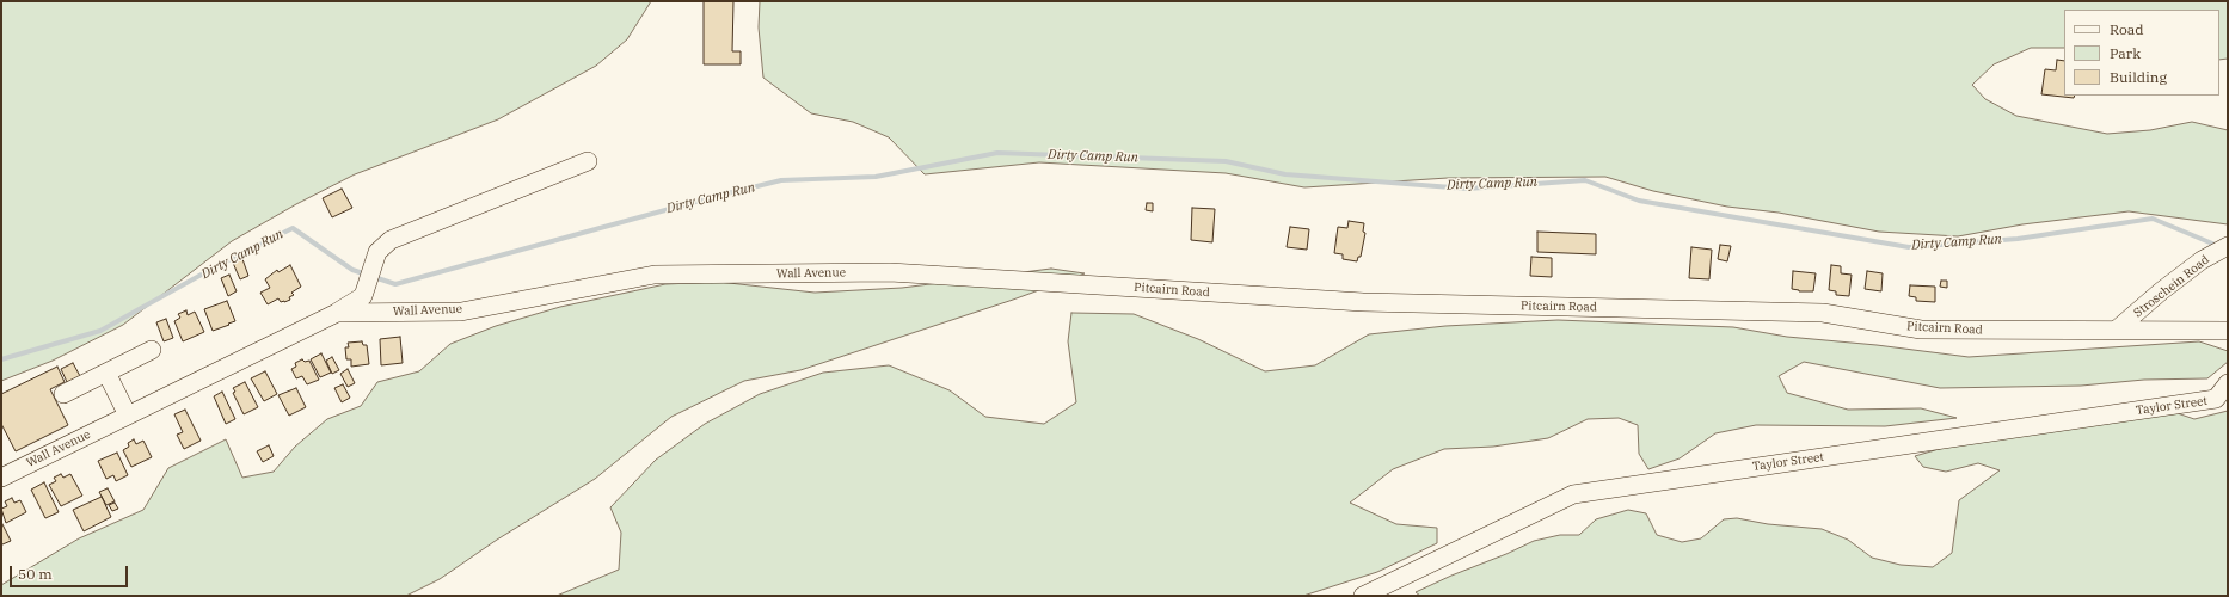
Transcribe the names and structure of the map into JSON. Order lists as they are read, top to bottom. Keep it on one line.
{"streets":{"street":["Wall Avenue","Stroschein Road","Pitcairn Road","Taylor Street"]},"crossings":[["Wall Avenue","Pitcairn Road"],["Stroschein Road","Pitcairn Road"]],"water":["Dirty Camp Run"],"legend":["Road","Park","Building"],"scale_bar":"50 m"}
